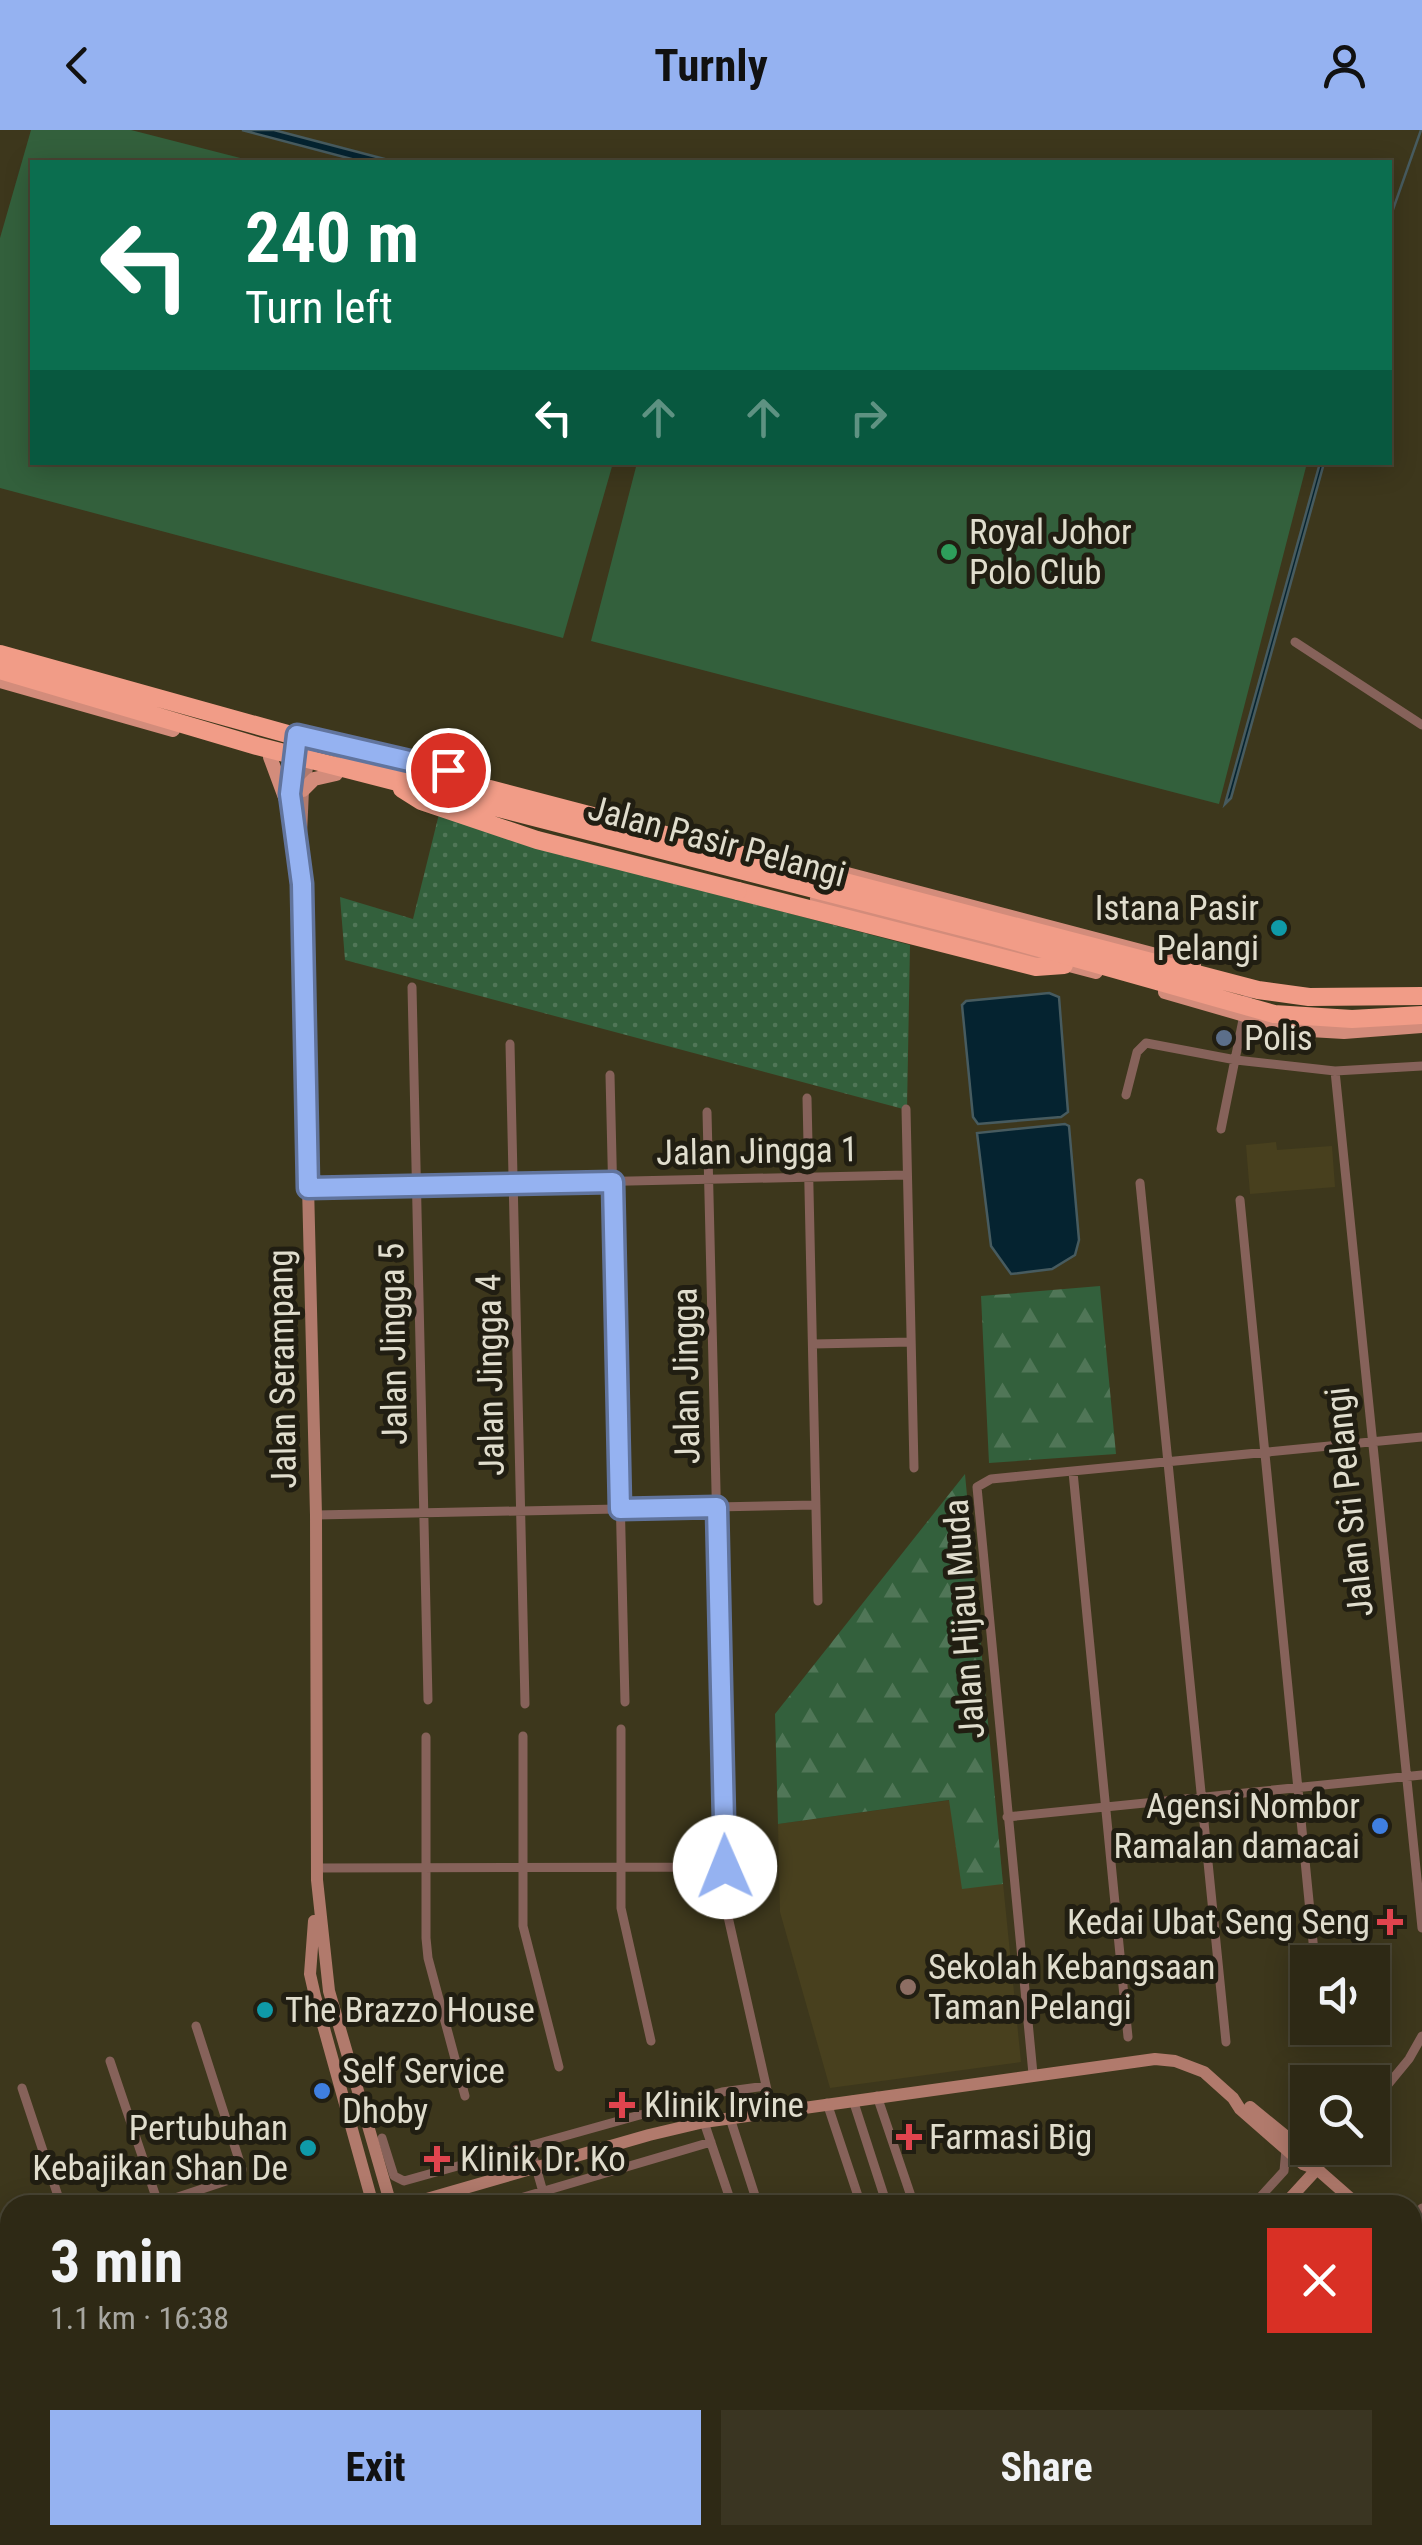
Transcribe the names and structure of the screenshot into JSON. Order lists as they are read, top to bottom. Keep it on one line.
{"streets":{"main road":["Jalan Pasir Pelangi","Jalan Serampang"],"street":["Jalan Jingga 1","Jalan Jingga 5","Jalan Jingga 4","Jalan Jingga","Jalan Sri Pelangi","Jalan Hijau Muda"]},"crossings":[["Jalan Pasir Pelangi","Jalan Serampang"],["Jalan Jingga 1","Jalan Jingga 5"],["Jalan Jingga 1","Jalan Serampang"],["Jalan Jingga 1","Jalan Jingga 4"],["Jalan Jingga 1","Jalan Jingga"],["Jalan Sri Pelangi","Jalan Hijau Muda"]],"places":{"other":["Royal Johor Polo Club","Istana Pasir Pelangi","Polis","Agensi Nombor Ramalan damacai","Sekolah Kebangsaan Taman Pelangi","The Brazzo House","Self Service Dhoby","Pertubuhan Kebajikan Shan De"],"health":["Kedai Ubat Seng Seng","Klinik Irvine","Farmasi Big","Klinik Dr. Ko"]},"page":{"header":"Turnly","turn":["240 m","Turn left"],"heading":["3 min","1.1 km · 16:38"],"buttons":["Exit","Share"]}}
